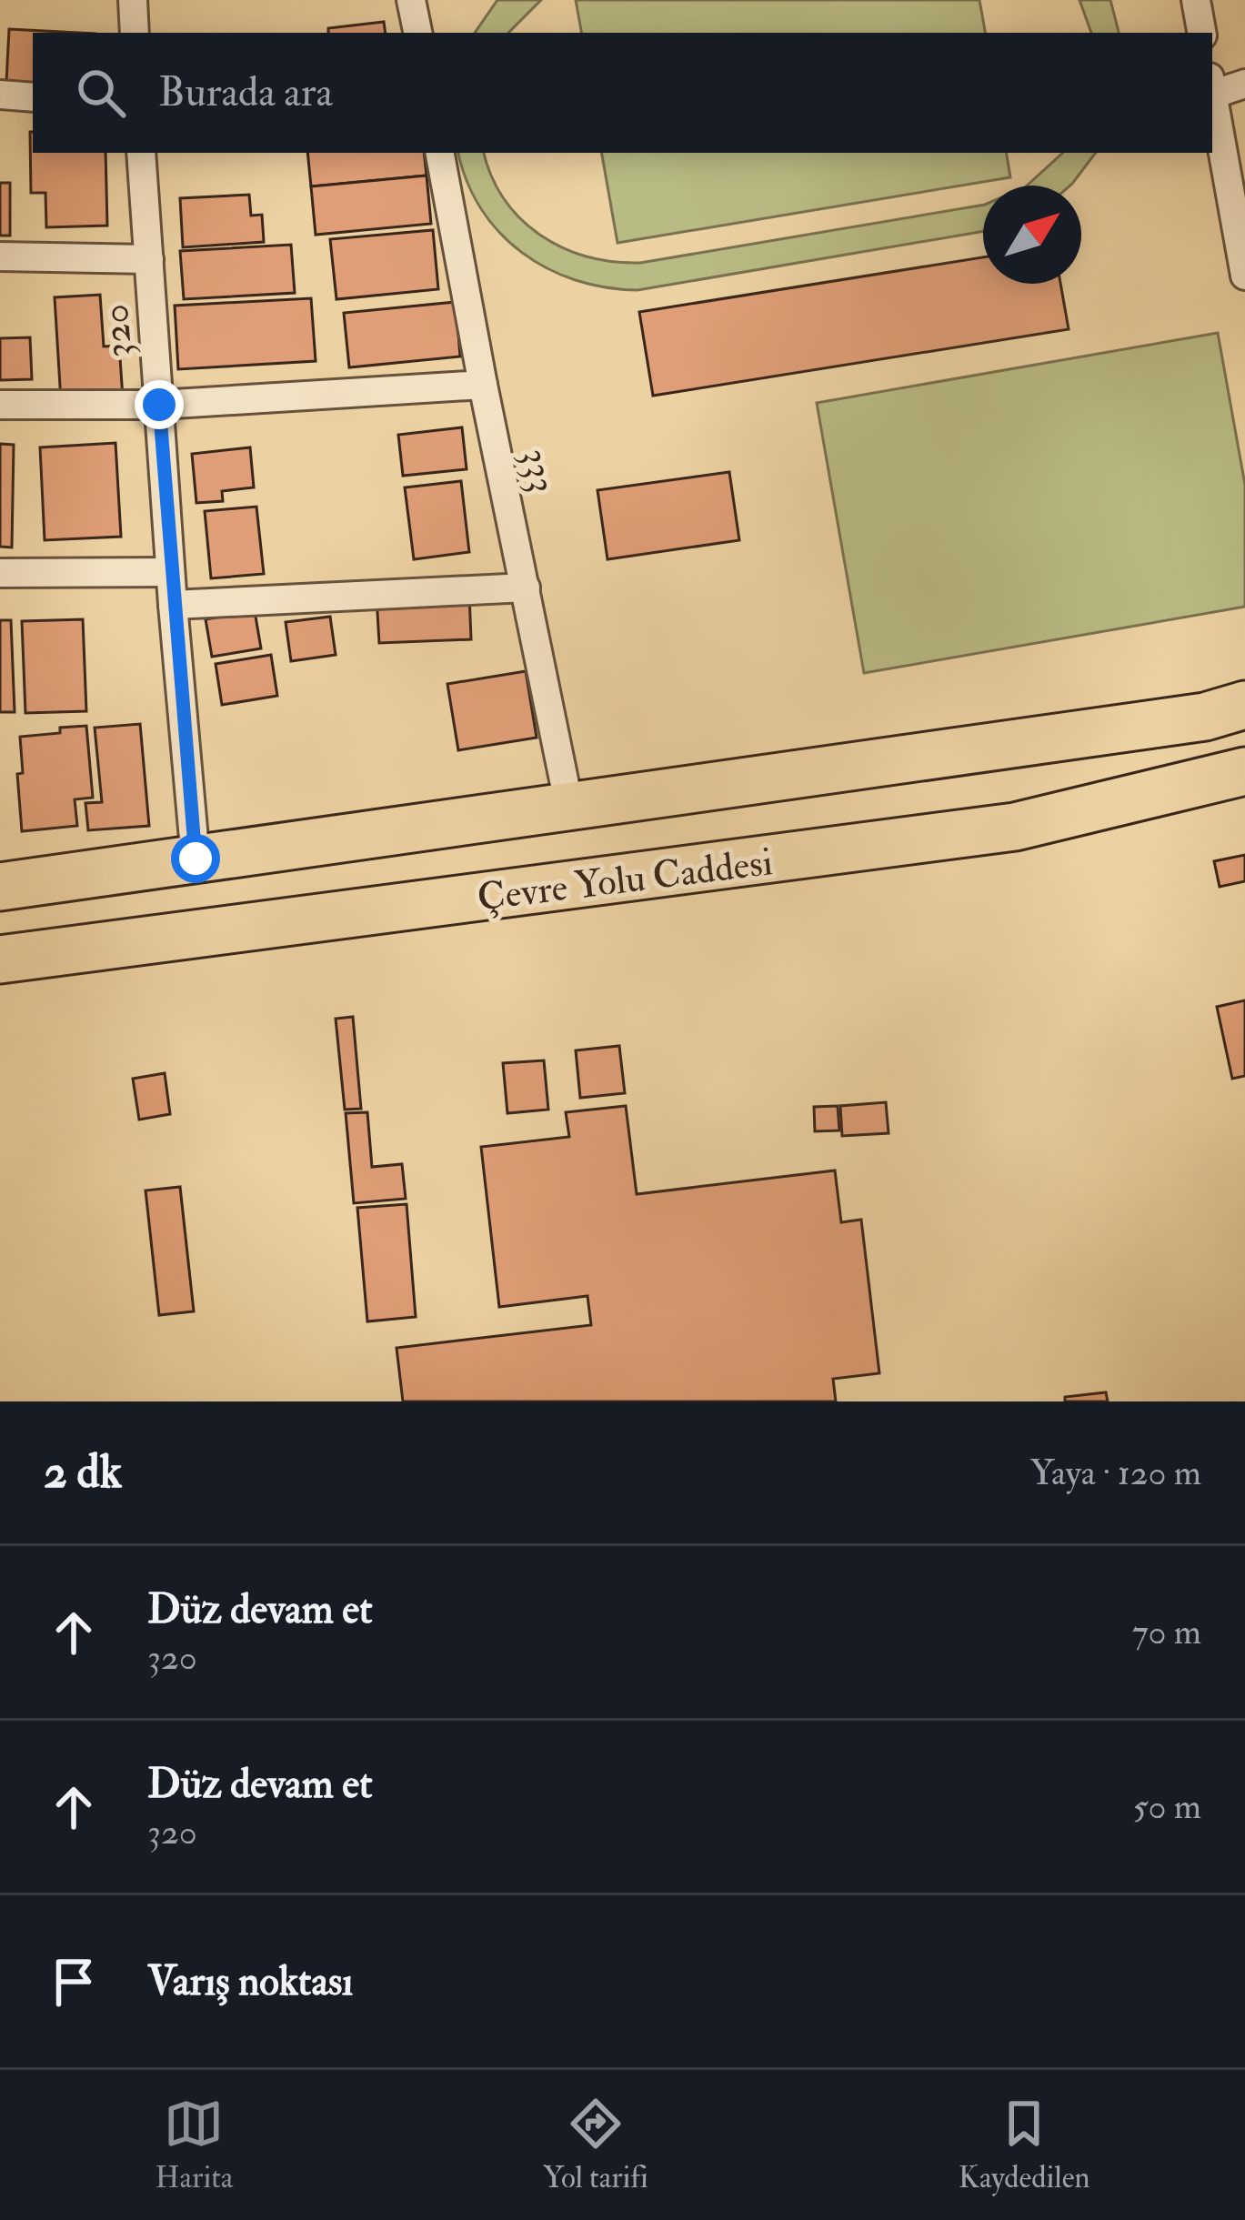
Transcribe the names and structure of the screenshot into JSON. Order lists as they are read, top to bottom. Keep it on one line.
{"streets":{"highway":["Çevre Yolu Caddesi"],"street":["320","333"]},"crossings":[["333","Çevre Yolu Caddesi"]],"north":"top right","page":{"search":"Burada ara","heading":["2 dk","Yaya · 120 m"],"list":[["Düz devam et","320","70 m"],["Düz devam et","320","50 m"],"Varış noktası"],"nav":["Harita","Yol tarifi","Kaydedilen"]}}
